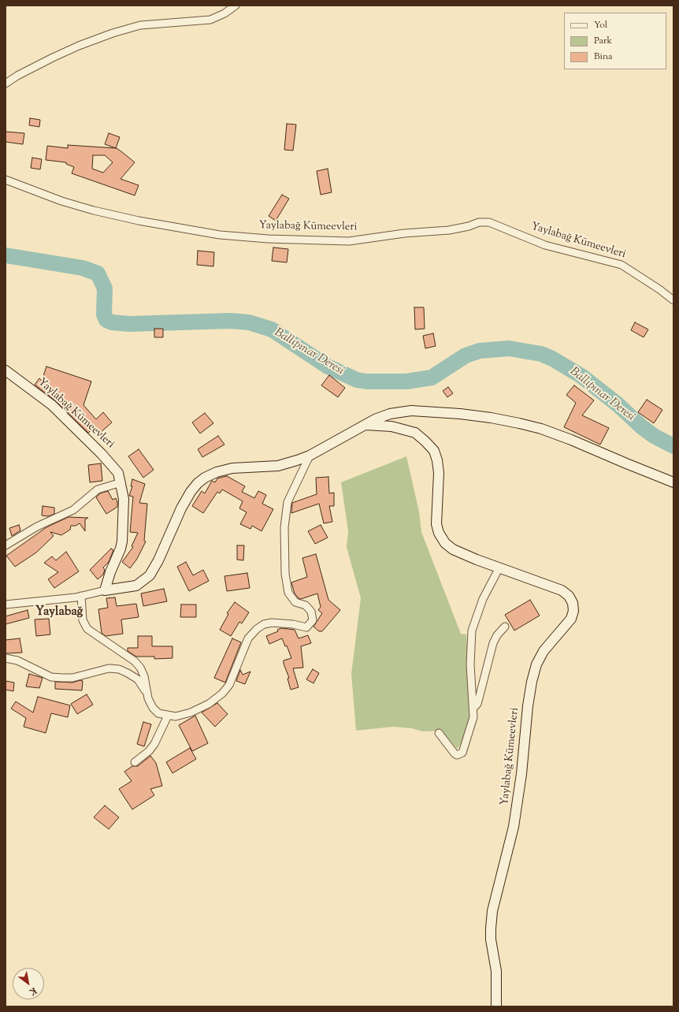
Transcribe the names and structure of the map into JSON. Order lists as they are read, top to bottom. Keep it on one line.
{"streets":{"street":["Yaylabağ Kümeevleri"]},"districts":["Yaylabağ"],"water":["Ballıpınar Deresi"],"legend":["Yol","Park","Bina"],"north":"bottom right"}
